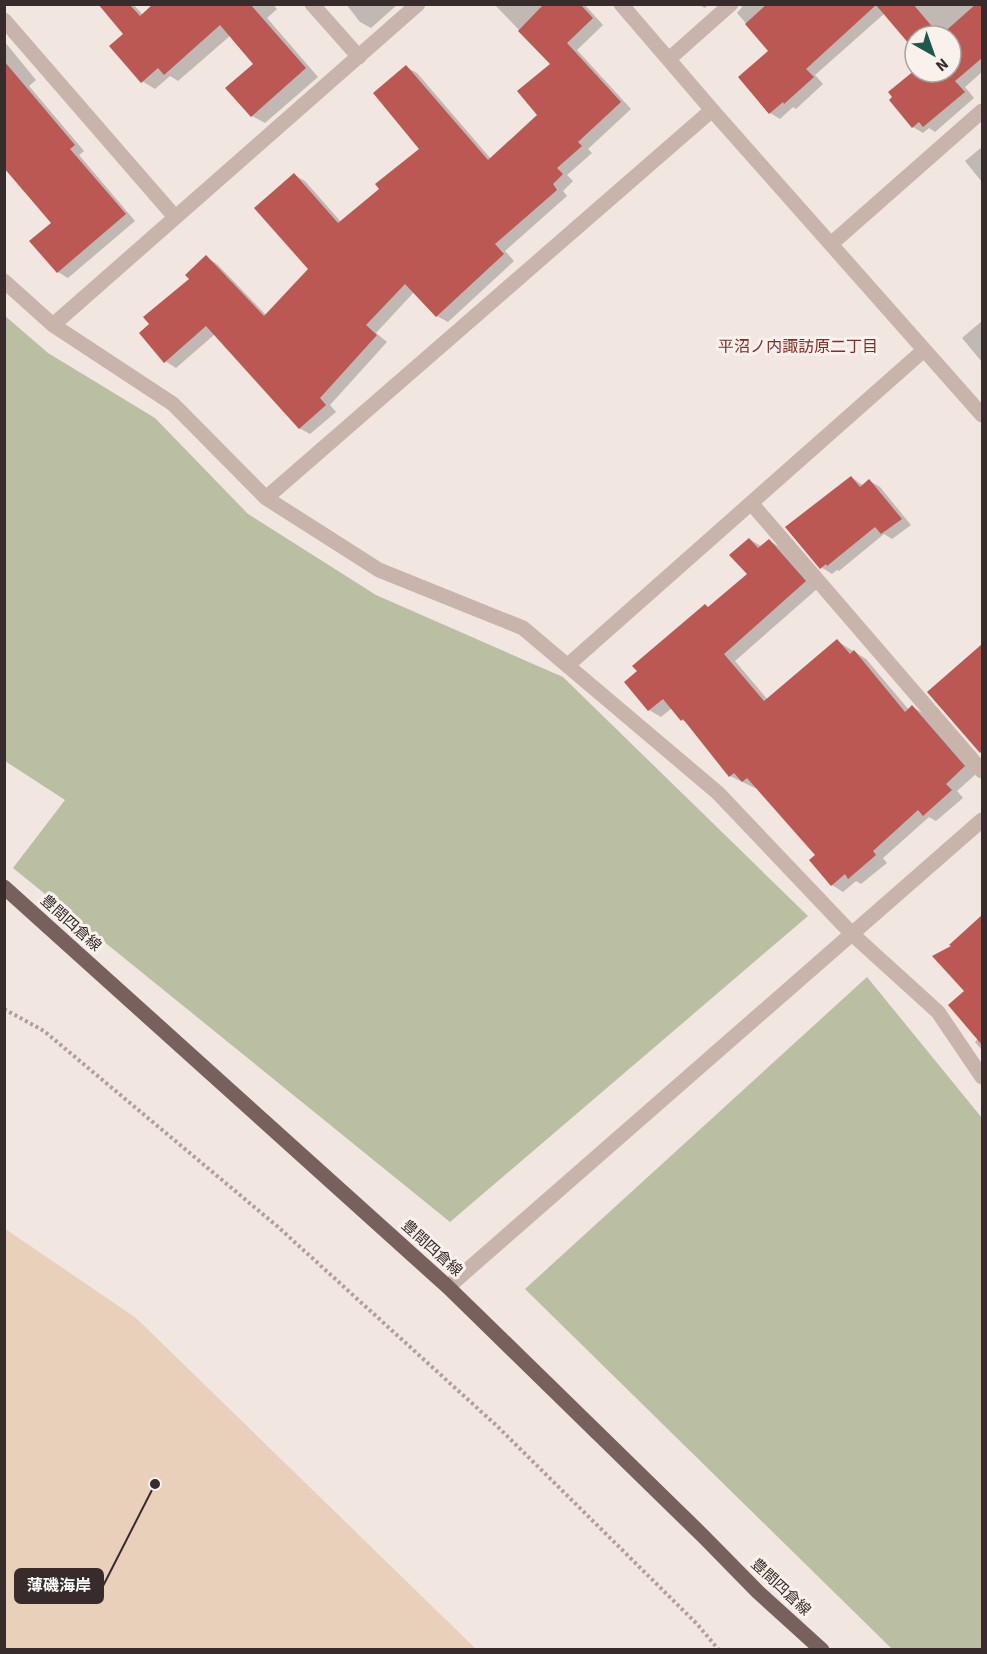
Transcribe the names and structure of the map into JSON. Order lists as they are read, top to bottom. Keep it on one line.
{"streets":{"main road":["豊間四倉線"]},"districts":["平沼ノ内諏訪原二丁目"],"places":["薄磯海岸"],"north":"bottom right"}
